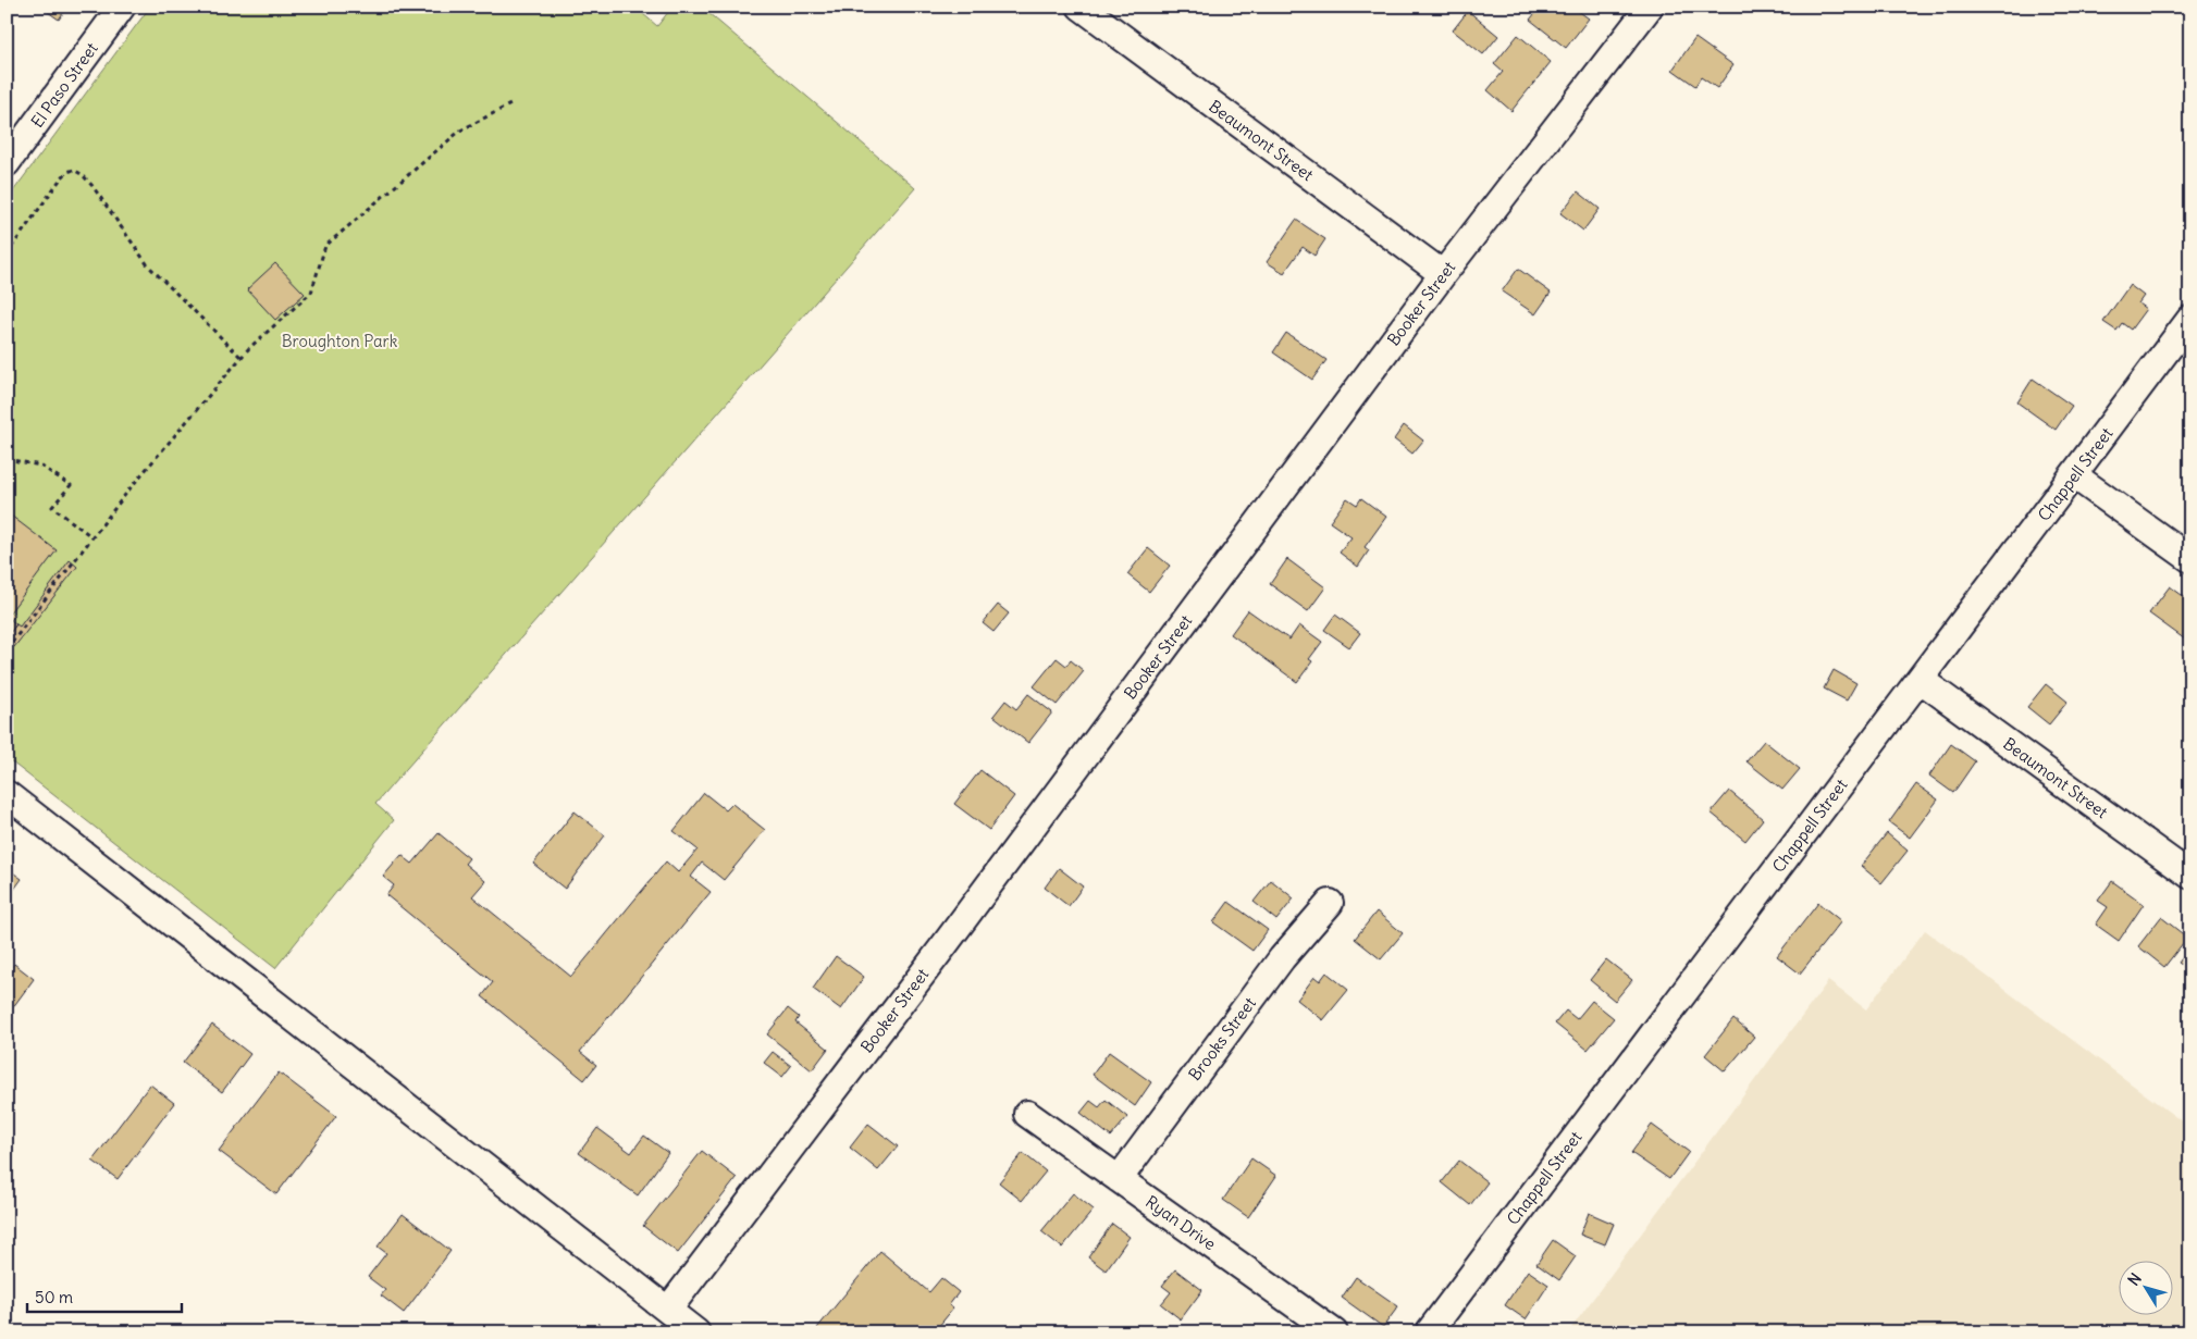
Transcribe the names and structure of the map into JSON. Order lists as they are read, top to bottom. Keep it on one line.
{"streets":{"street":["El Paso Street","Beaumont Street","Booker Street","Chappell Street","Brooks Street","Ryan Drive"]},"crossings":[["Beaumont Street","Booker Street"],["Beaumont Street","Chappell Street"],["Brooks Street","Ryan Drive"]],"parks":["Broughton Park"],"scale_bar":"50 m","north":"top left"}
